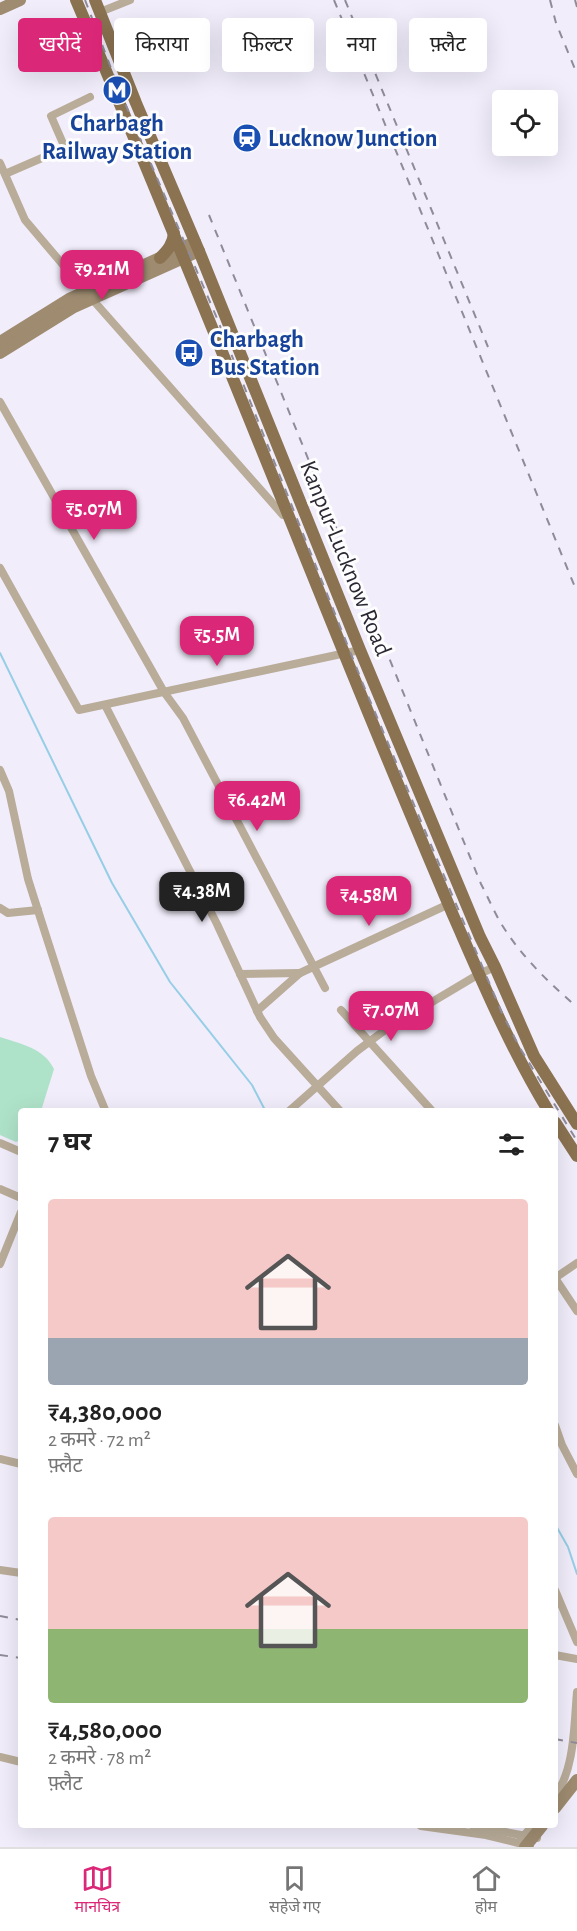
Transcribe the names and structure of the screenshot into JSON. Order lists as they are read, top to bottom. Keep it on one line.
{"streets":{"main road":["Kanpur-Lucknow Road"]},"places":{"metro station":["Charbagh Railway Station"],"station":["Lucknow Junction"],"bus stop":["Charbagh Bus Station"]},"page":{"chip":["खरीदें","किराया","फ़िल्टर","नया","फ़्लैट"],"price":["₹9.21M","₹5.07M","₹5.5M","₹6.42M","₹4.38M","₹4.58M","₹7.07M"],"heading":"7 घर","list":[{"name":"₹4,380,000","note":"2 कमरे · 72 m² · फ़्लैट"},{"name":"₹4,580,000","note":"2 कमरे · 78 m² · फ़्लैट"}],"tabs":["मानचित्र","सहेजे गए","होम"]}}
